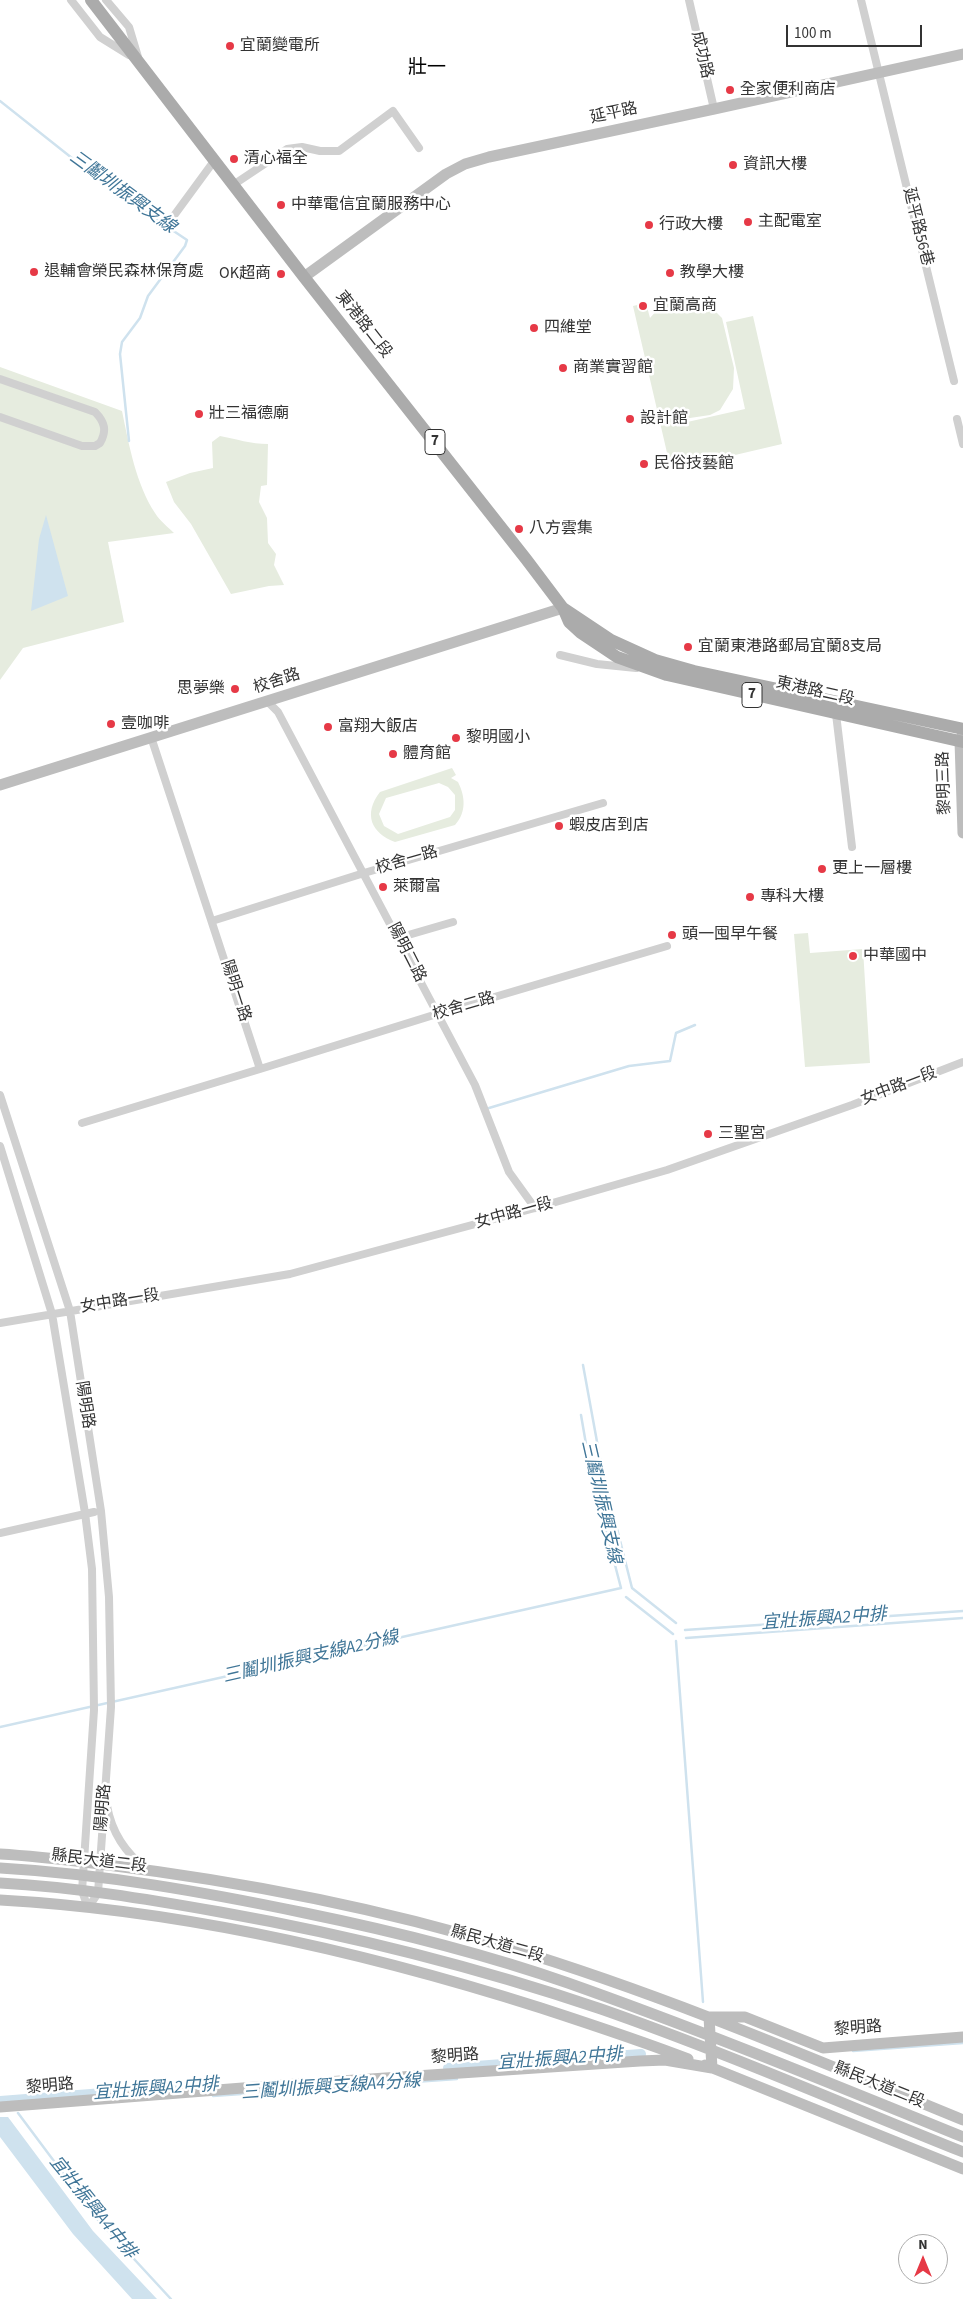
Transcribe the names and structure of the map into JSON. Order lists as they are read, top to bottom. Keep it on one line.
{"streets":{"main road":["東港路二段","7"],"street":["成功路","延平路","延平路56巷","校舍路","黎明三路","校舍一路","陽明二路","陽明一路","校舍二路","女中路一段","陽明路","縣民大道二段","黎明路"]},"crossings":[["成功路","延平路"],["延平路","延平路56巷"],["延平路","東港路二段"],["東港路二段","7"],["東港路二段","校舍路"],["東港路二段","黎明三路"],["校舍路","陽明二路"],["校舍路","陽明一路"],["校舍一路","陽明二路"],["校舍一路","陽明一路"],["陽明二路","校舍二路"],["陽明二路","女中路一段"],["陽明一路","校舍二路"],["女中路一段","陽明路"],["陽明路","縣民大道二段"],["縣民大道二段","黎明路"]],"districts":["壯一"],"water":["三鬮圳振興支線","宜壯振興A2中排","三鬮圳振興支線A2分線","三鬮圳振興支線A4分線","宜壯振興A4中排"],"places":["宜蘭變電所","全家便利商店","清心福全","資訊大樓","中華電信宜蘭服務中心","主配電室","行政大樓","退輔會榮民森林保育處","教學大樓","OK超商","宜蘭高商","四維堂","商業實習館","壯三福德廟","設計館","民俗技藝館","八方雲集","宜蘭東港路郵局宜蘭8支局","思夢樂","壹咖啡","富翔大飯店","黎明國小","體育館","蝦皮店到店","更上一層樓","萊爾富","專科大樓","頭一囤早午餐","中華國中","三聖宮"],"scale_bar":"100 m","north":"top"}
